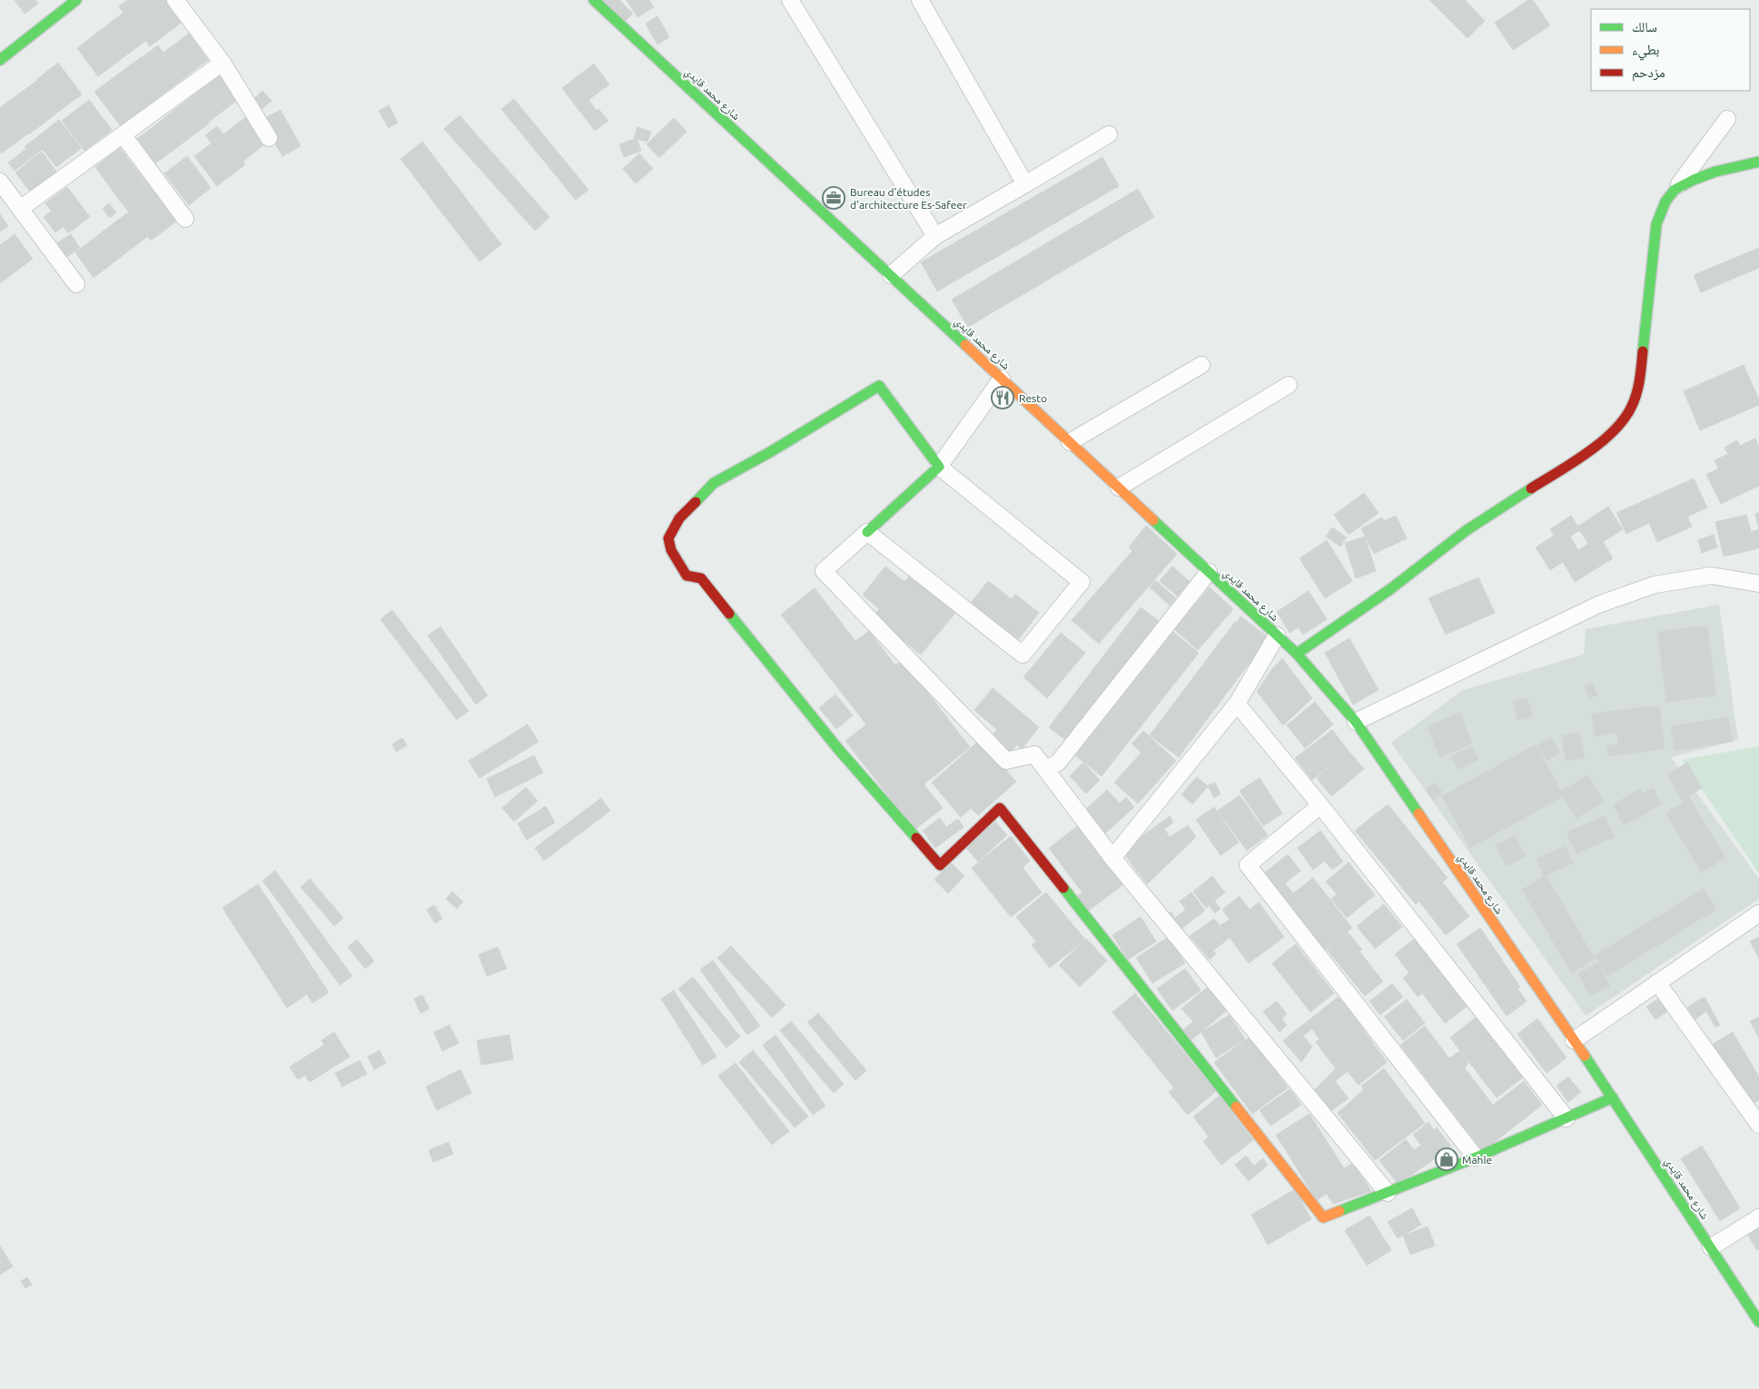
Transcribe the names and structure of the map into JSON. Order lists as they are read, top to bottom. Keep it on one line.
{"streets":{"main road":["شارع محمد قايدي"]},"places":{"office":["Bureau d'études d'architecture Es-Safeer"],"restaurant":["Resto"],"shop":["Mahle"]},"legend":["سالك","بطيء","مزدحم"]}
